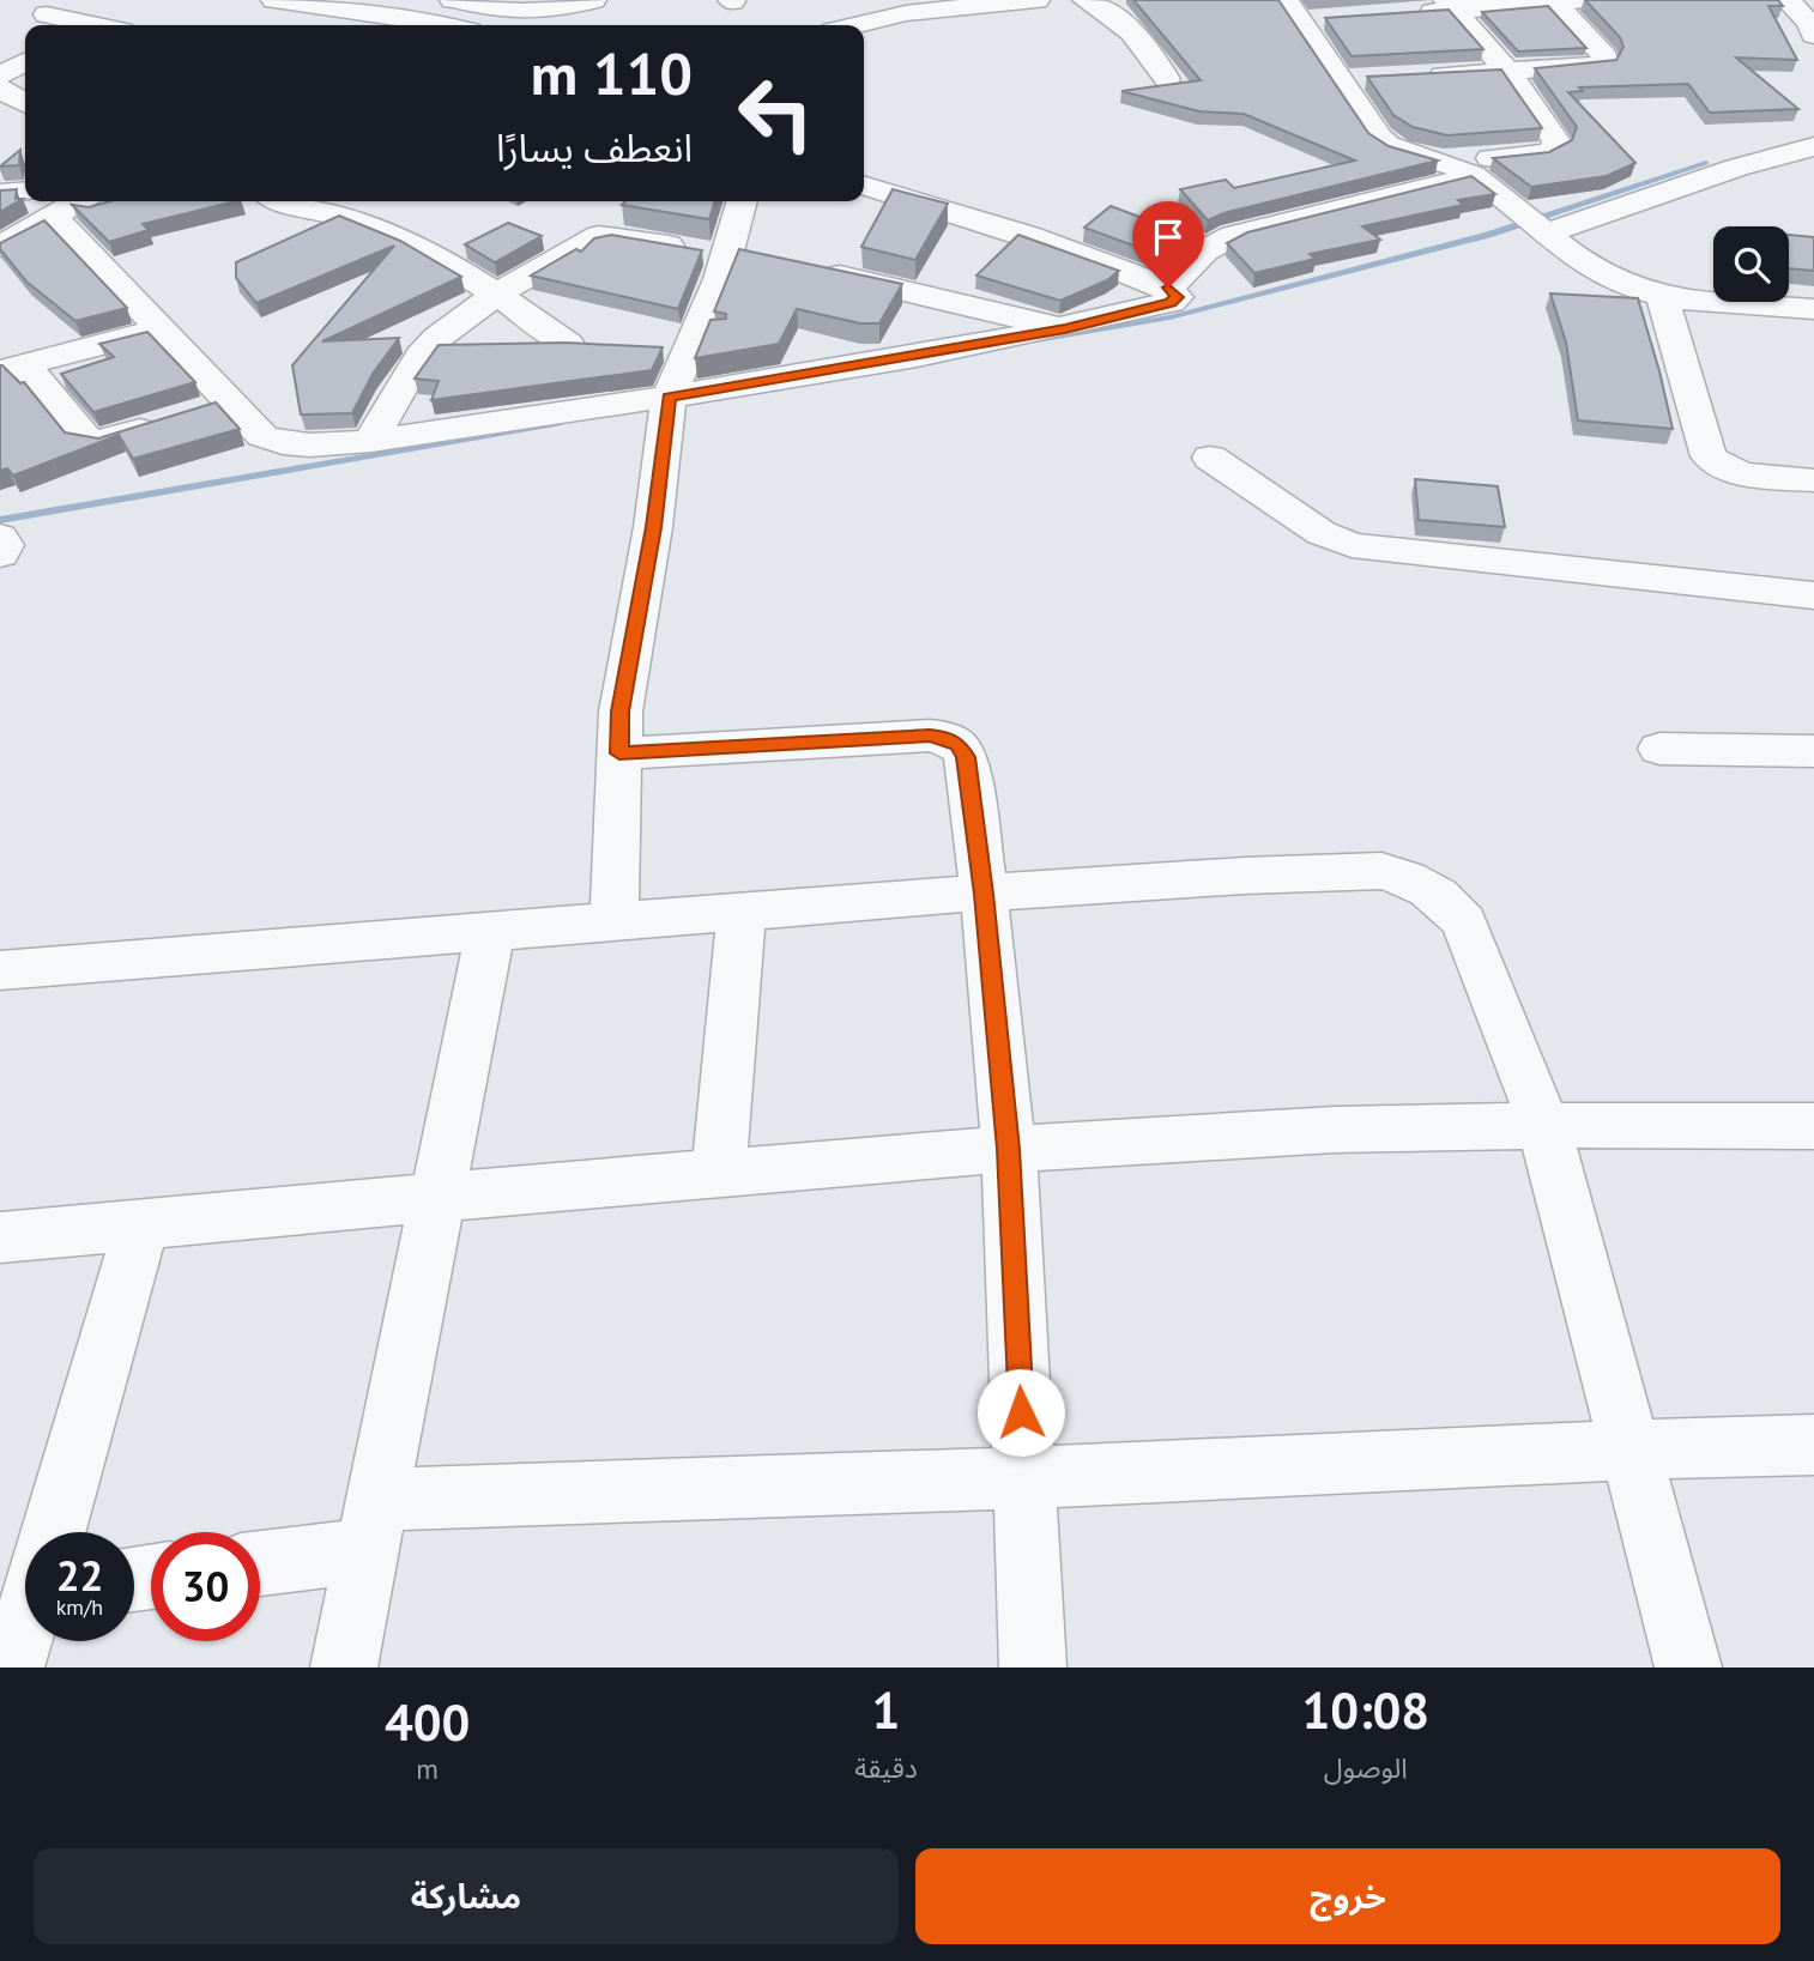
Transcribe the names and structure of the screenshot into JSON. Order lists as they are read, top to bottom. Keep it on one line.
{"page":{"turn":["110 m","انعطف يسارًا"],"speed":"22 km/h","limit":"30","eta":["10:08","الوصول","1","دقيقة","400","m"],"buttons":["خروج","مشاركة"]}}
